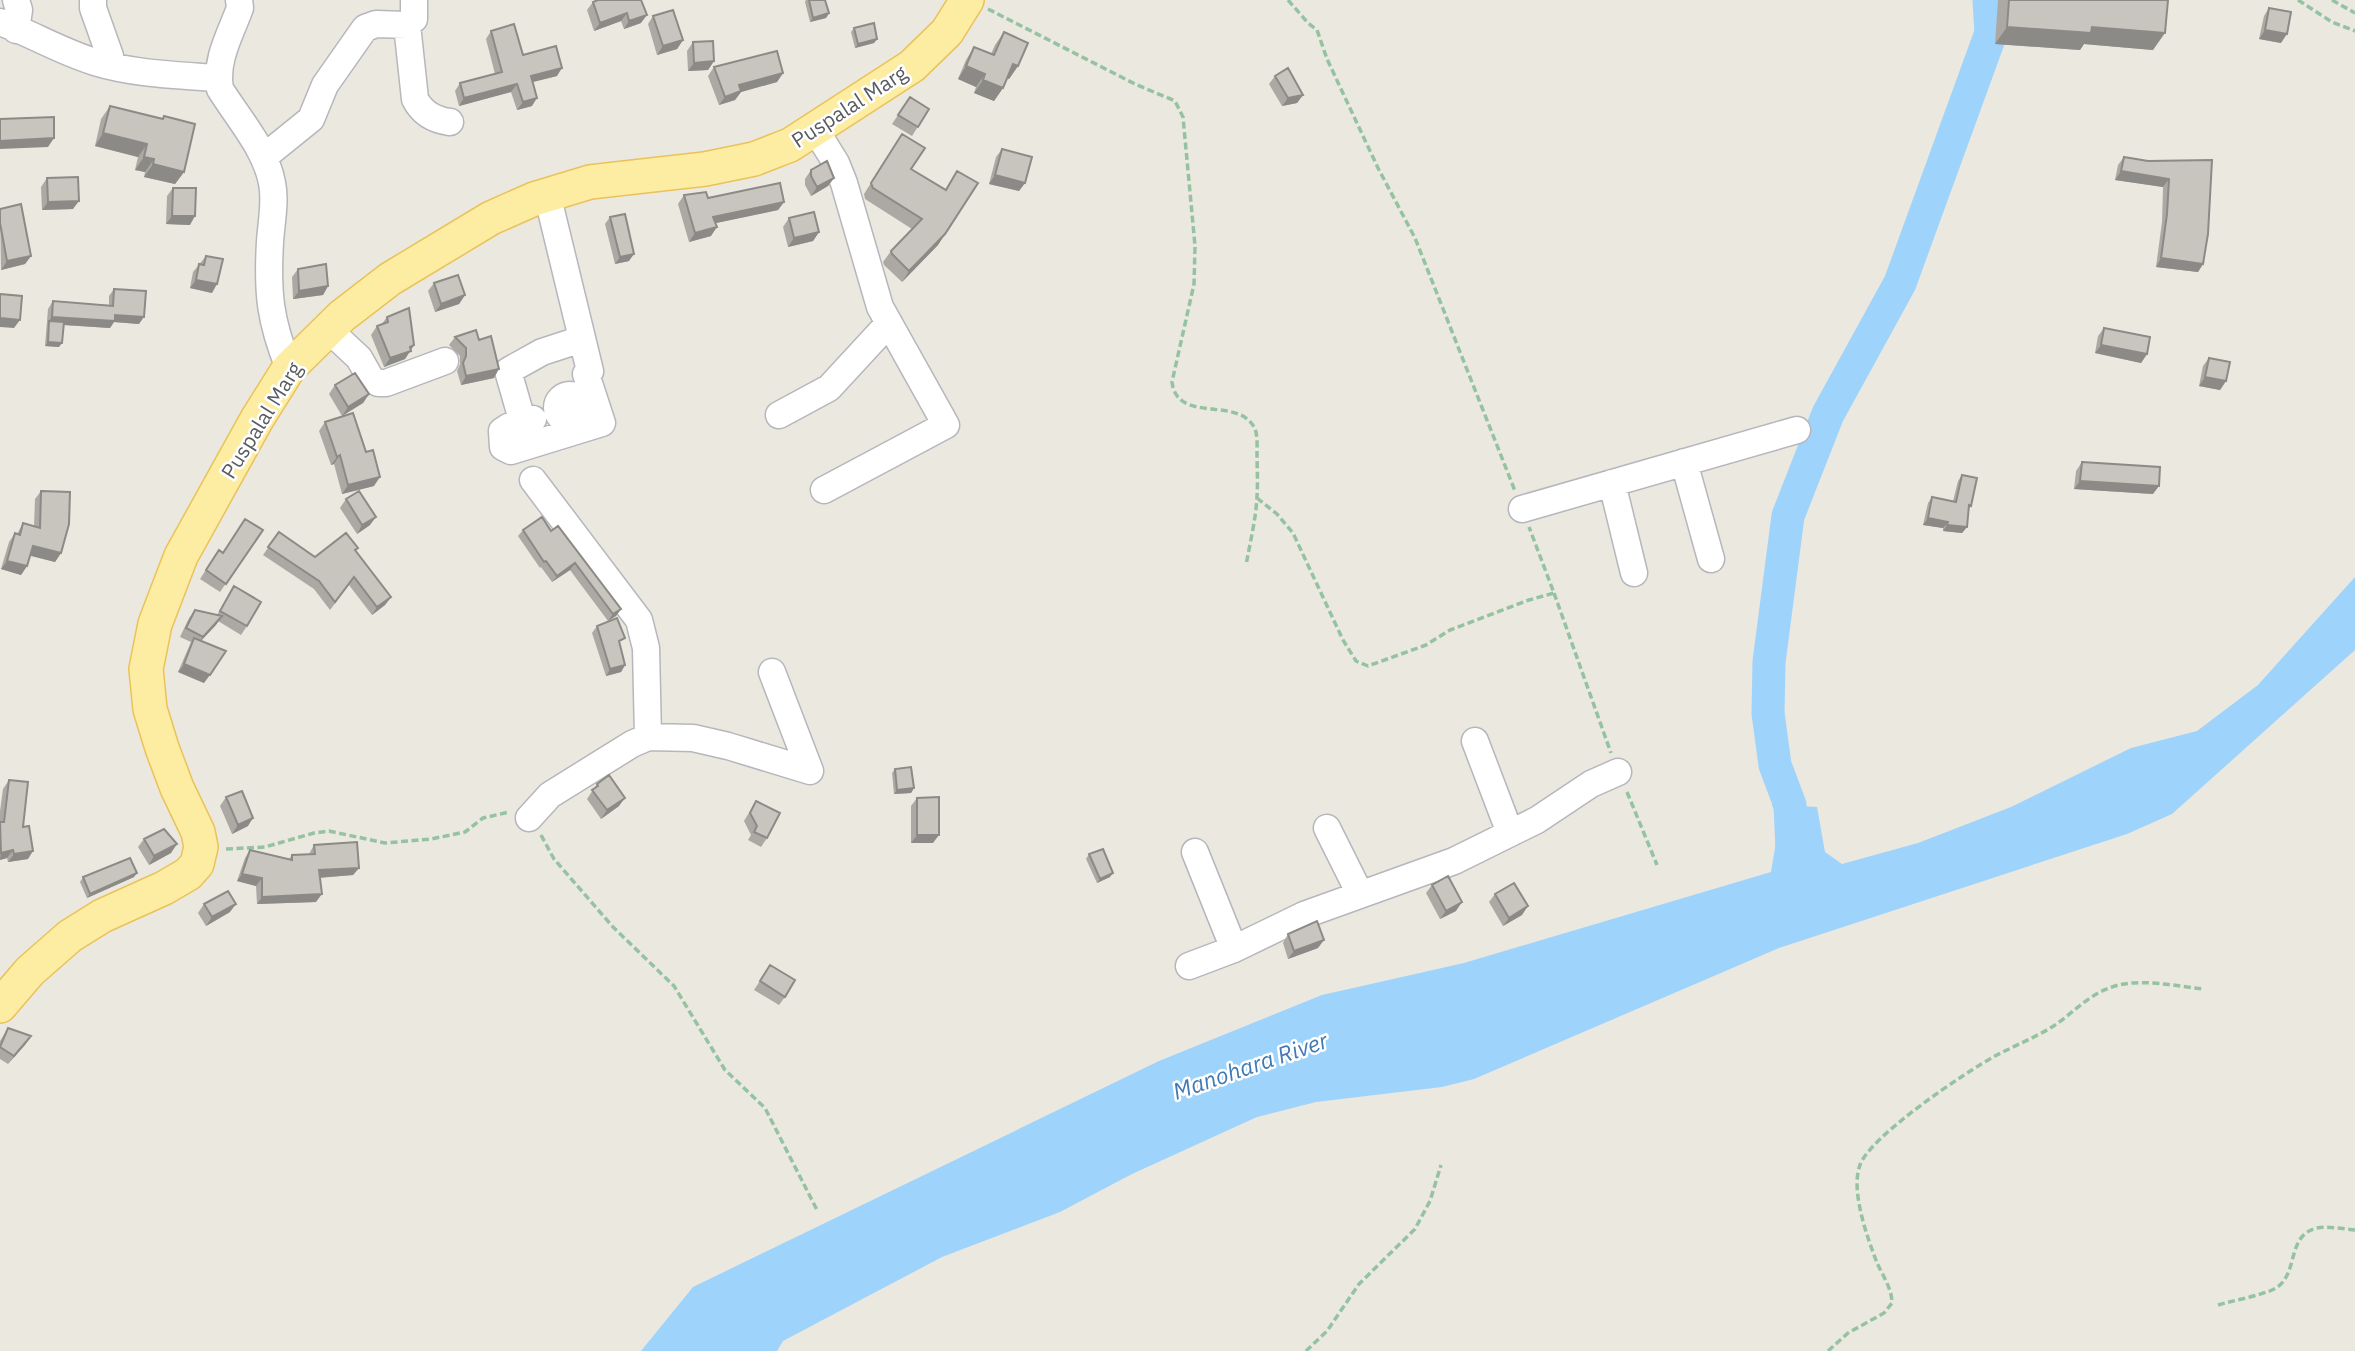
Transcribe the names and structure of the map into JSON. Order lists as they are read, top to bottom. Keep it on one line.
{"streets":{"main road":["Puspalal Marg"]},"water":["Manohara River"]}
